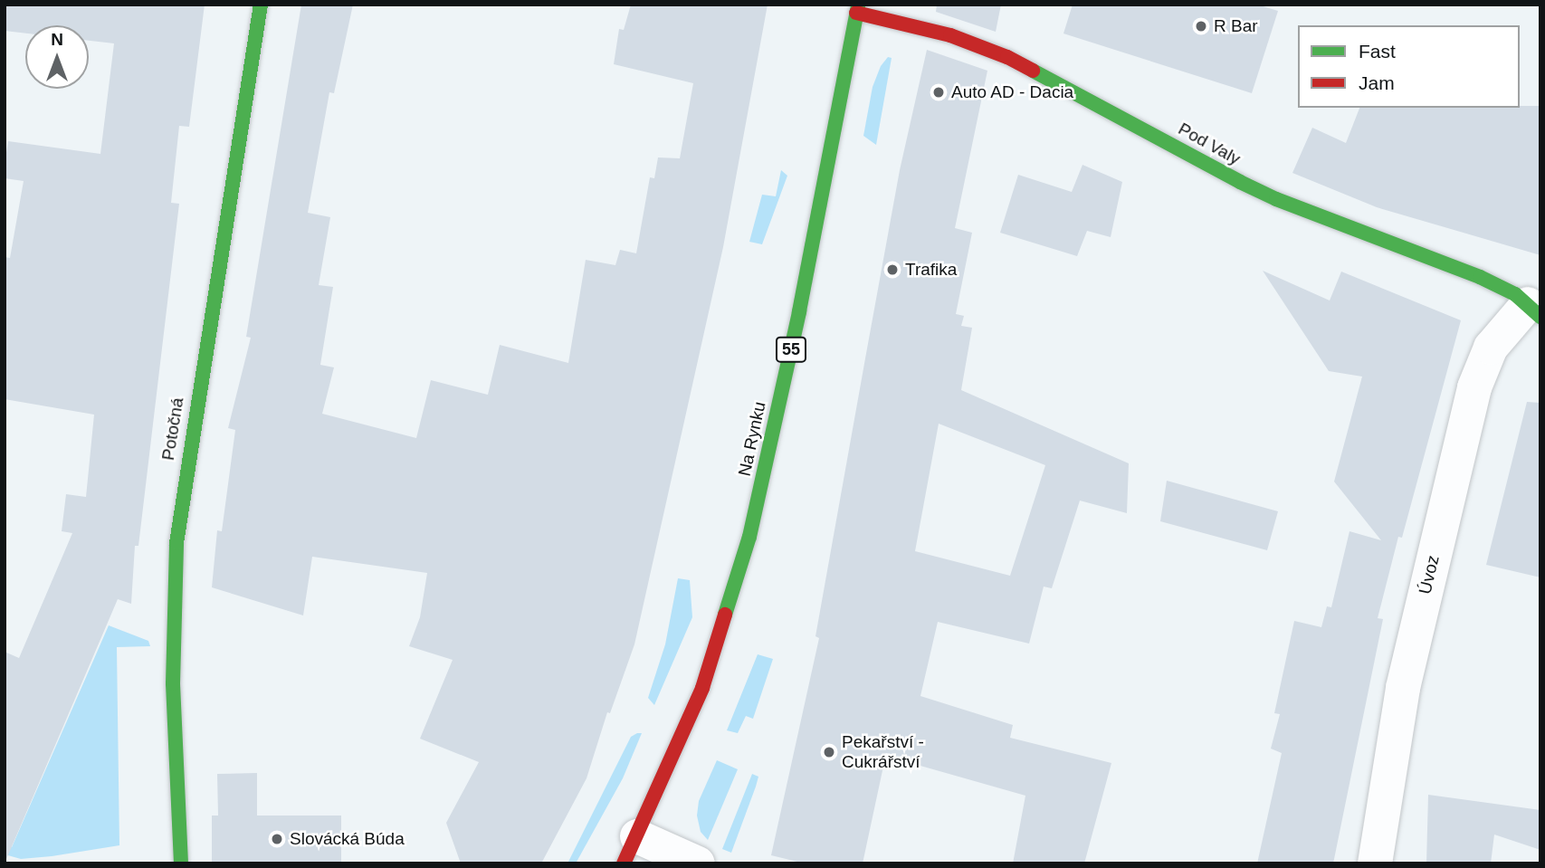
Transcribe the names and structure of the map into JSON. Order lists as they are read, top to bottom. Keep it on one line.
{"streets":{"street":["Pod Valy","55","Potočná","Na Rynku","Úvoz"]},"crossings":[["Pod Valy","Na Rynku"],["Pod Valy","Úvoz"]],"places":["R Bar","Auto AD - Dacia","Trafika","Pekařství - Cukrářství","Slovácká Búda"],"legend":["Fast","Jam"],"north":"top"}
